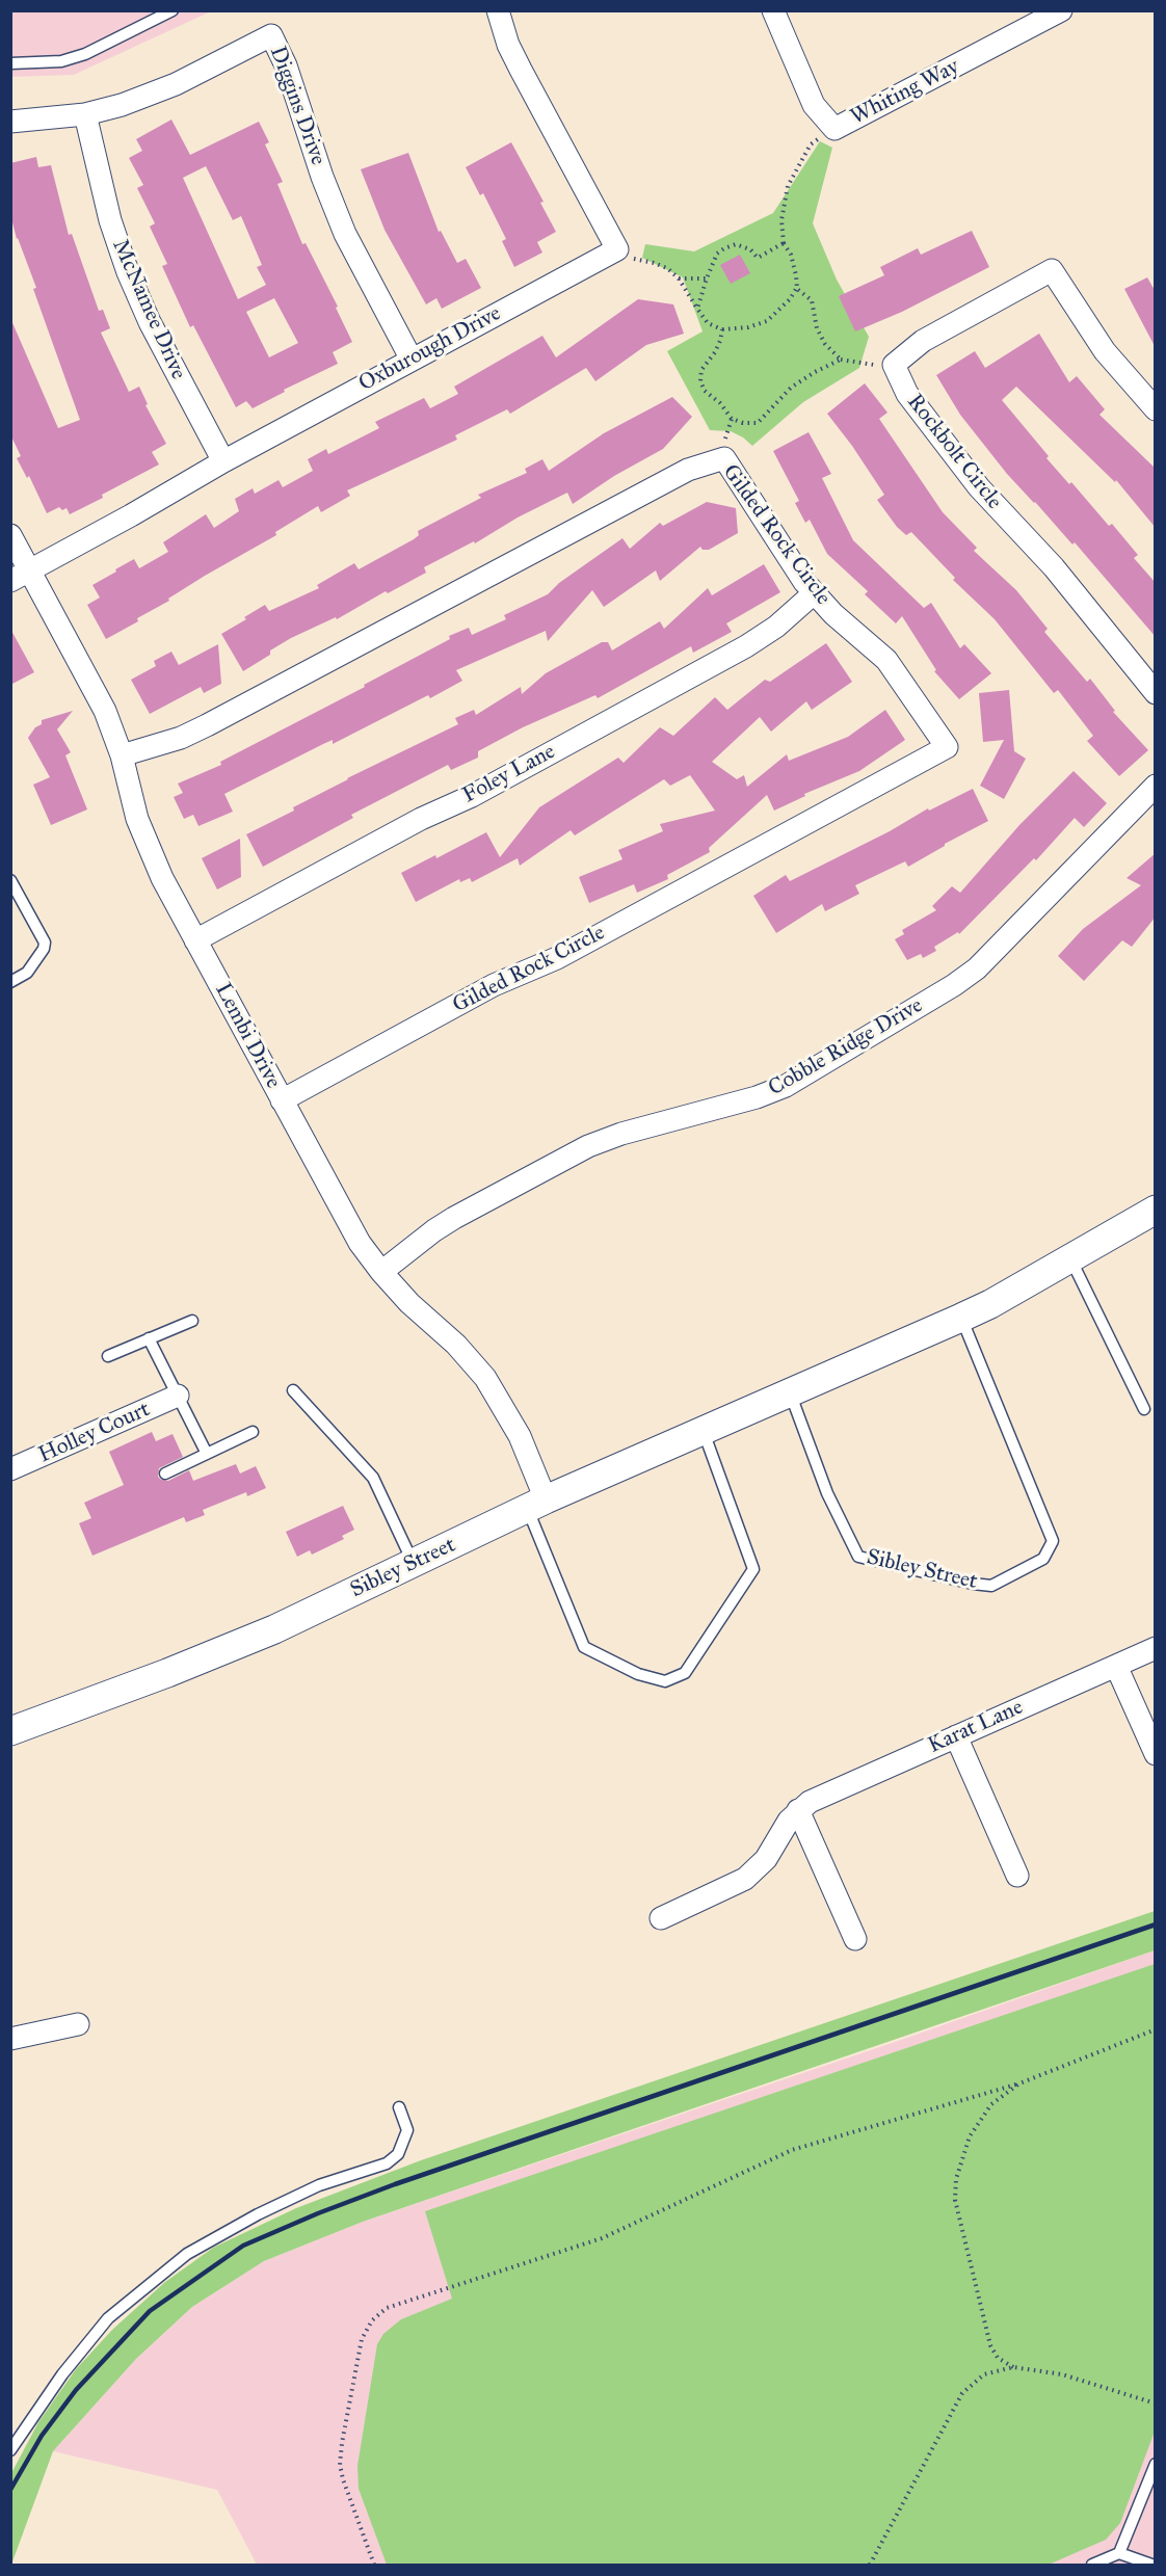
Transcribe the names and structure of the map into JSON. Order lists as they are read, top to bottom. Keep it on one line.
{"streets":{"street":["Whiting Way","Diggins Drive","McNamee Drive","Oxburough Drive","Rockbolt Circle","Gilded Rock Circle","Foley Lane","Lembi Drive","Cobble Ridge Drive","Holley Court","Sibley Street","Karat Lane"]},"crossings":[["Diggins Drive","McNamee Drive"],["Diggins Drive","Oxburough Drive"],["McNamee Drive","Oxburough Drive"],["Oxburough Drive","Lembi Drive"],["Gilded Rock Circle","Foley Lane"],["Gilded Rock Circle","Lembi Drive"],["Foley Lane","Lembi Drive"],["Lembi Drive","Cobble Ridge Drive"],["Lembi Drive","Sibley Street"]]}
